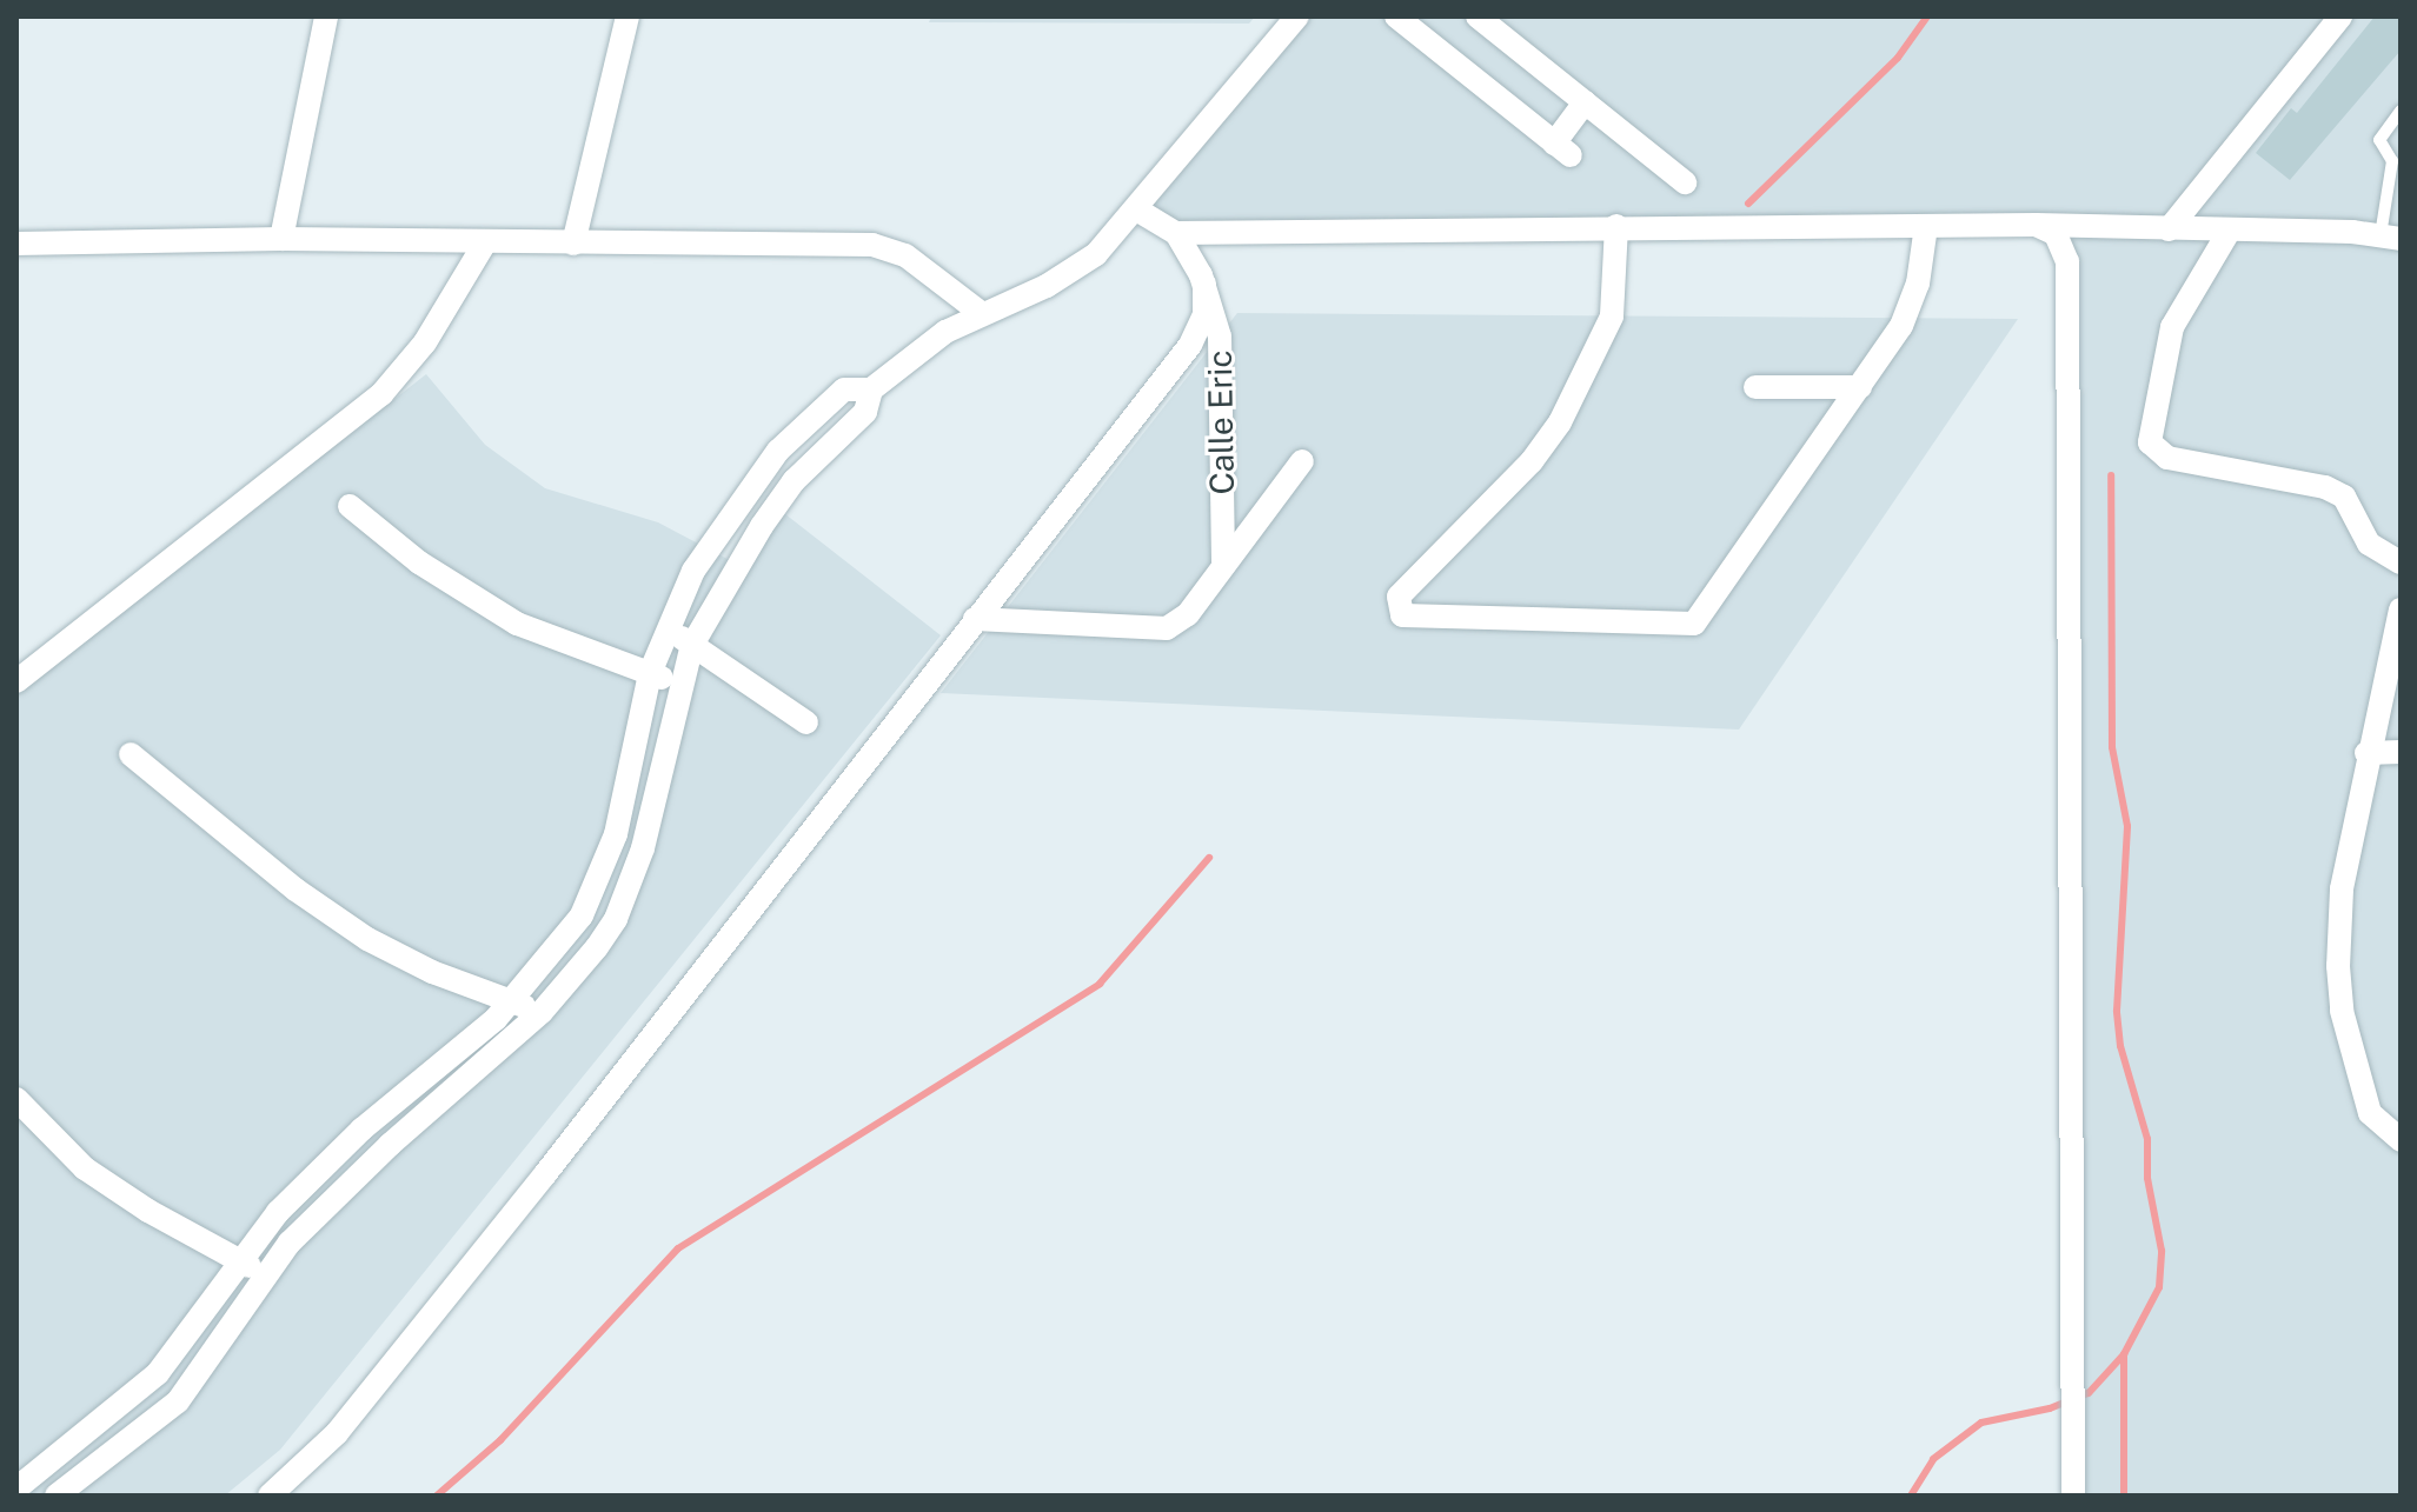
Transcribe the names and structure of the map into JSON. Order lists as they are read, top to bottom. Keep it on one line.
{"streets":{"street":["Calle Eric"]}}
